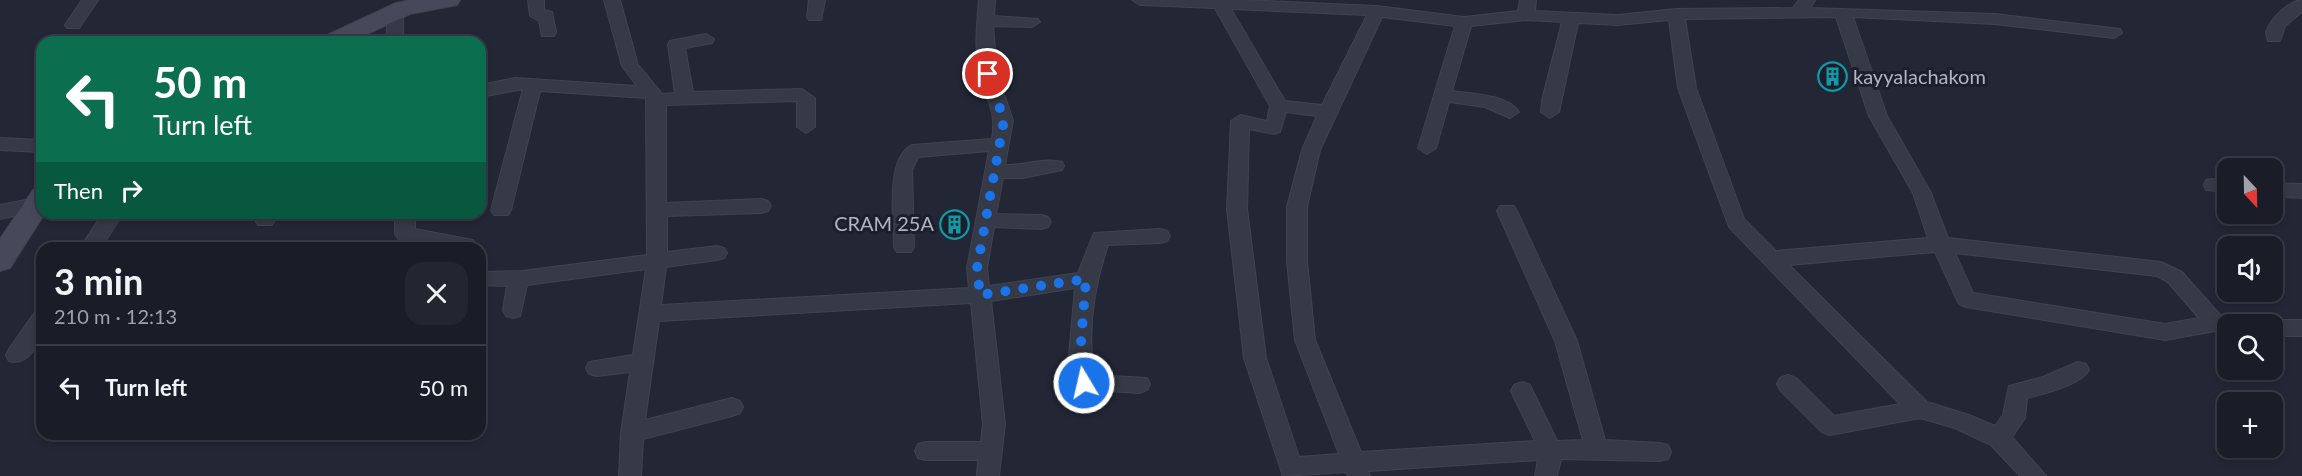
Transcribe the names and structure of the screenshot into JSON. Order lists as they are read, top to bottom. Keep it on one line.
{"places":{"building":["kayyalachakom","CRAM 25A"]},"north":"bottom","page":{"turn":["50 m","Turn left"],"map_buttons":"+","then":"Then","heading":["3 min","210 m · 12:13"],"list":[{"name":"Turn left","value":"50 m"}]}}
